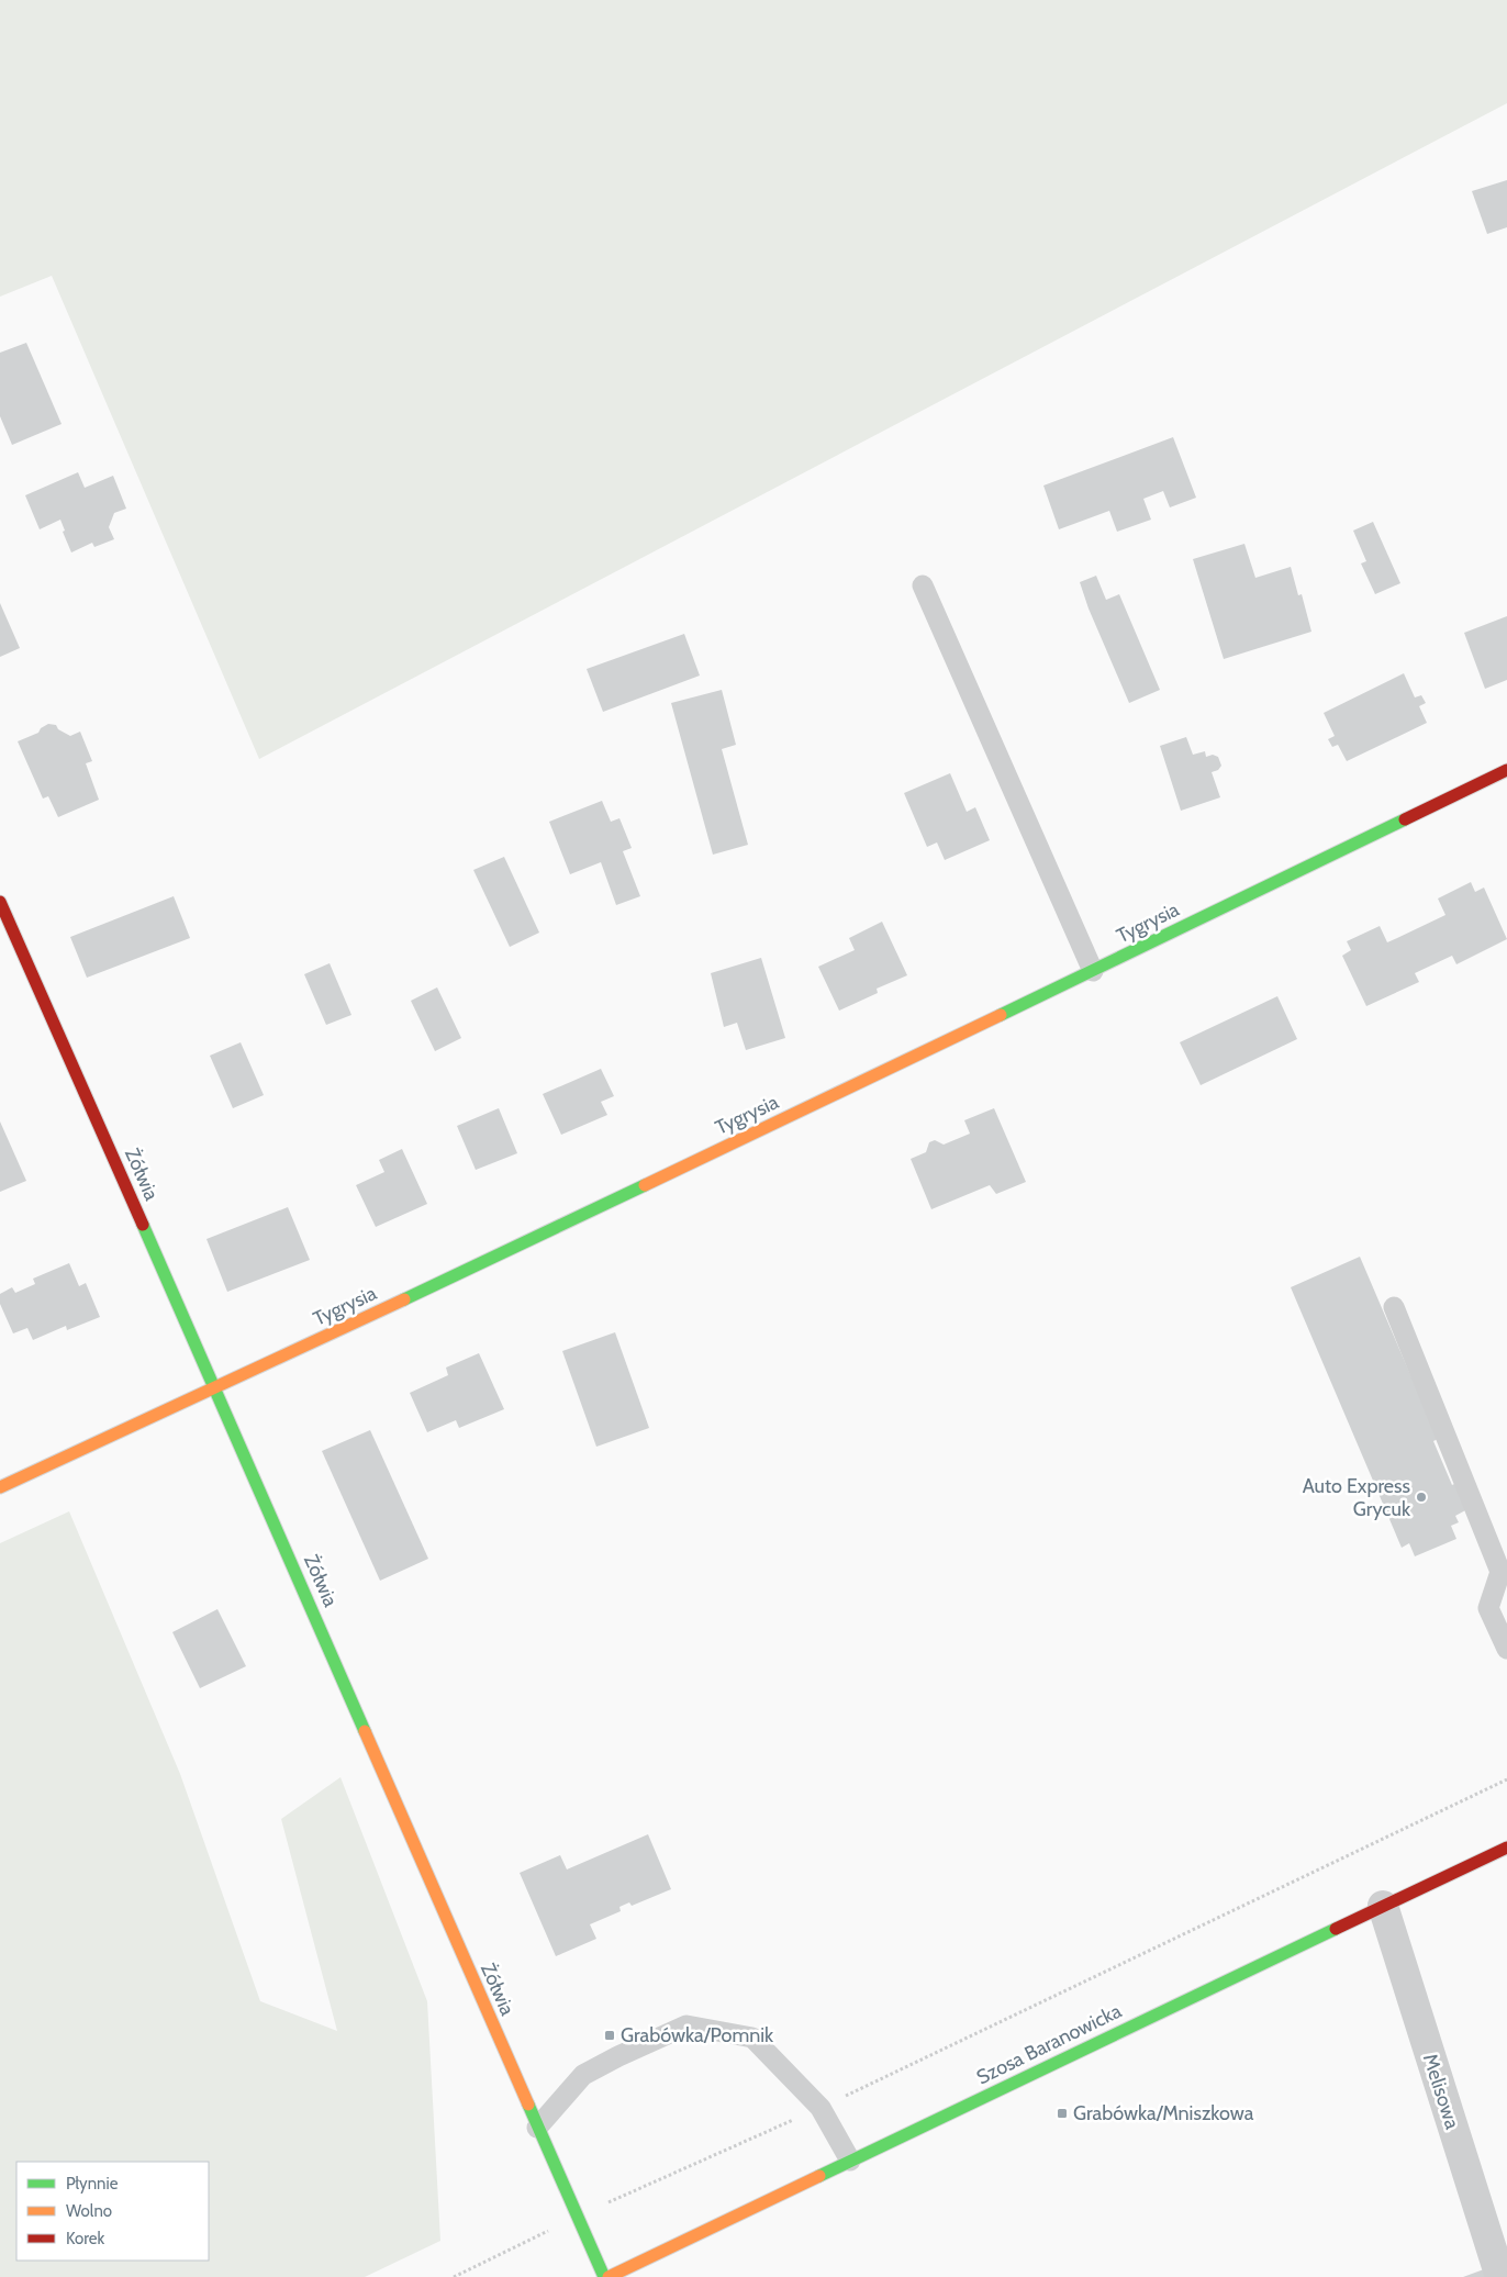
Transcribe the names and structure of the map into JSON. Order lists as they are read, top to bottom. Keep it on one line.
{"streets":{"street":["Tygrysia","Żółwia","Szosa Baranowicka","Melisowa"]},"crossings":[["Tygrysia","Żółwia"],["Szosa Baranowicka","Melisowa"]],"places":{"other":["Auto Express Grycuk"],"transit":["Grabówka/Pomnik","Grabówka/Mniszkowa"]},"legend":["Płynnie","Wolno","Korek"]}
